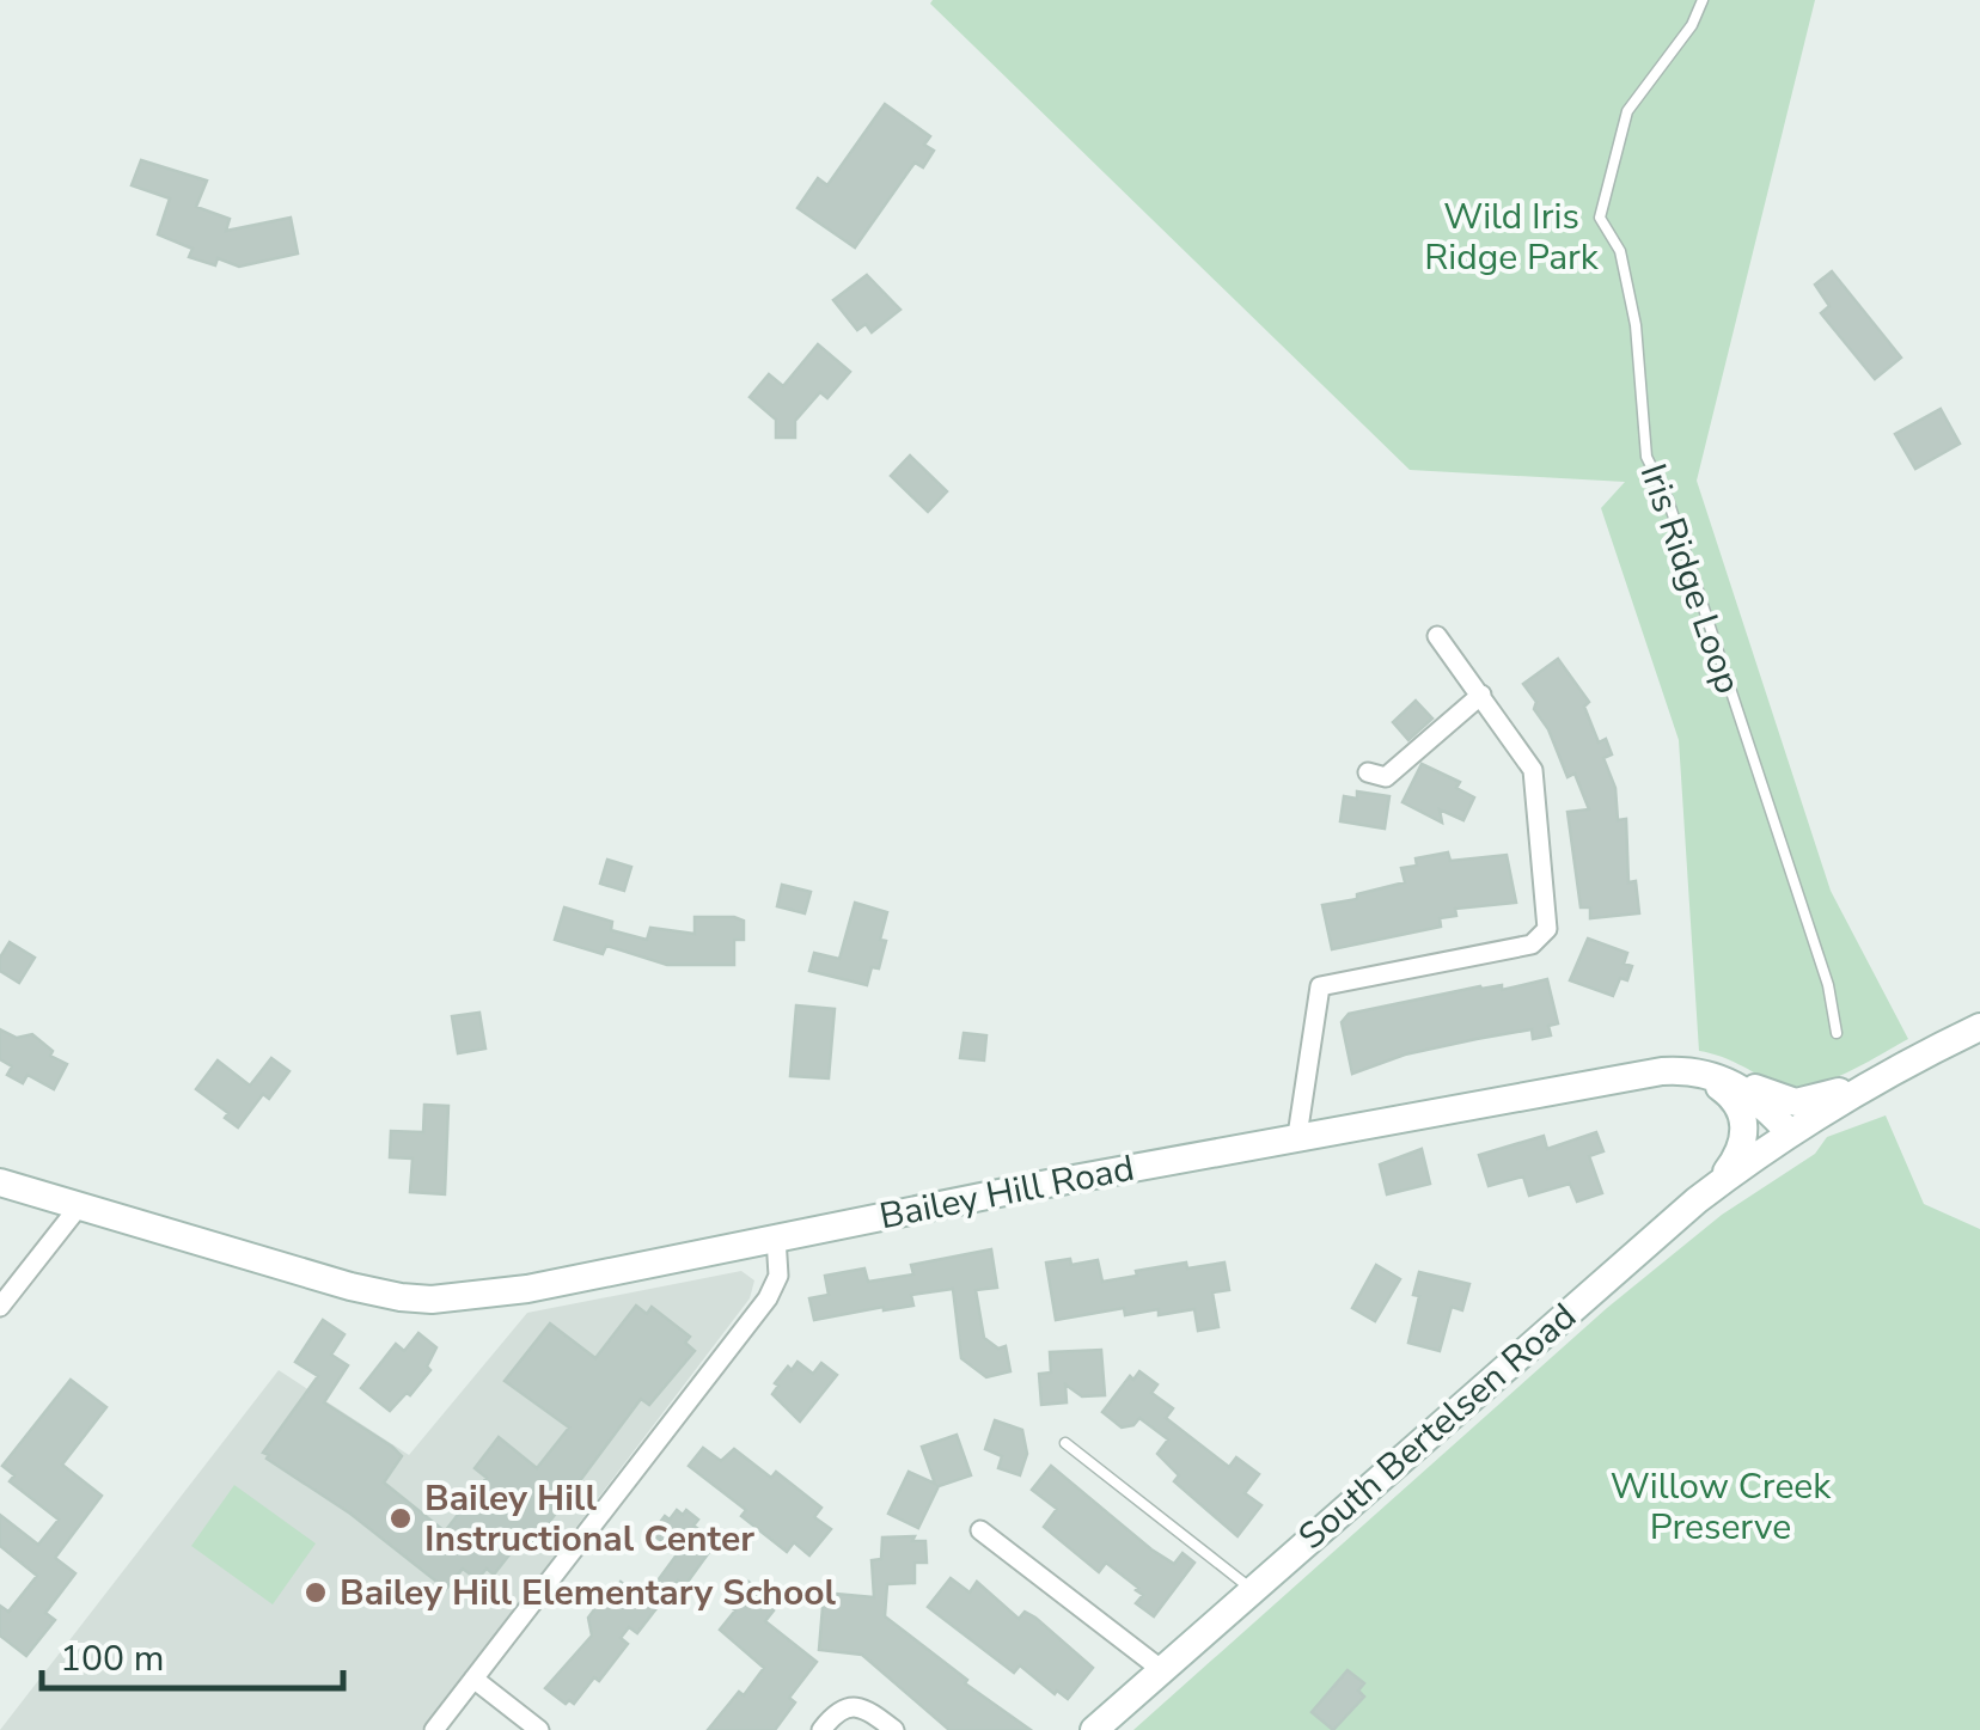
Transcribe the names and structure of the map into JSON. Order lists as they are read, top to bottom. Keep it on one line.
{"streets":{"main road":["Bailey Hill Road","South Bertelsen Road"],"lane":["Iris Ridge Loop"]},"crossings":[["Bailey Hill Road","South Bertelsen Road"]],"parks":["Wild Iris Ridge Park","Willow Creek Preserve"],"places":["Bailey Hill Instructional Center","Bailey Hill Elementary School"],"scale_bar":"100 m"}
